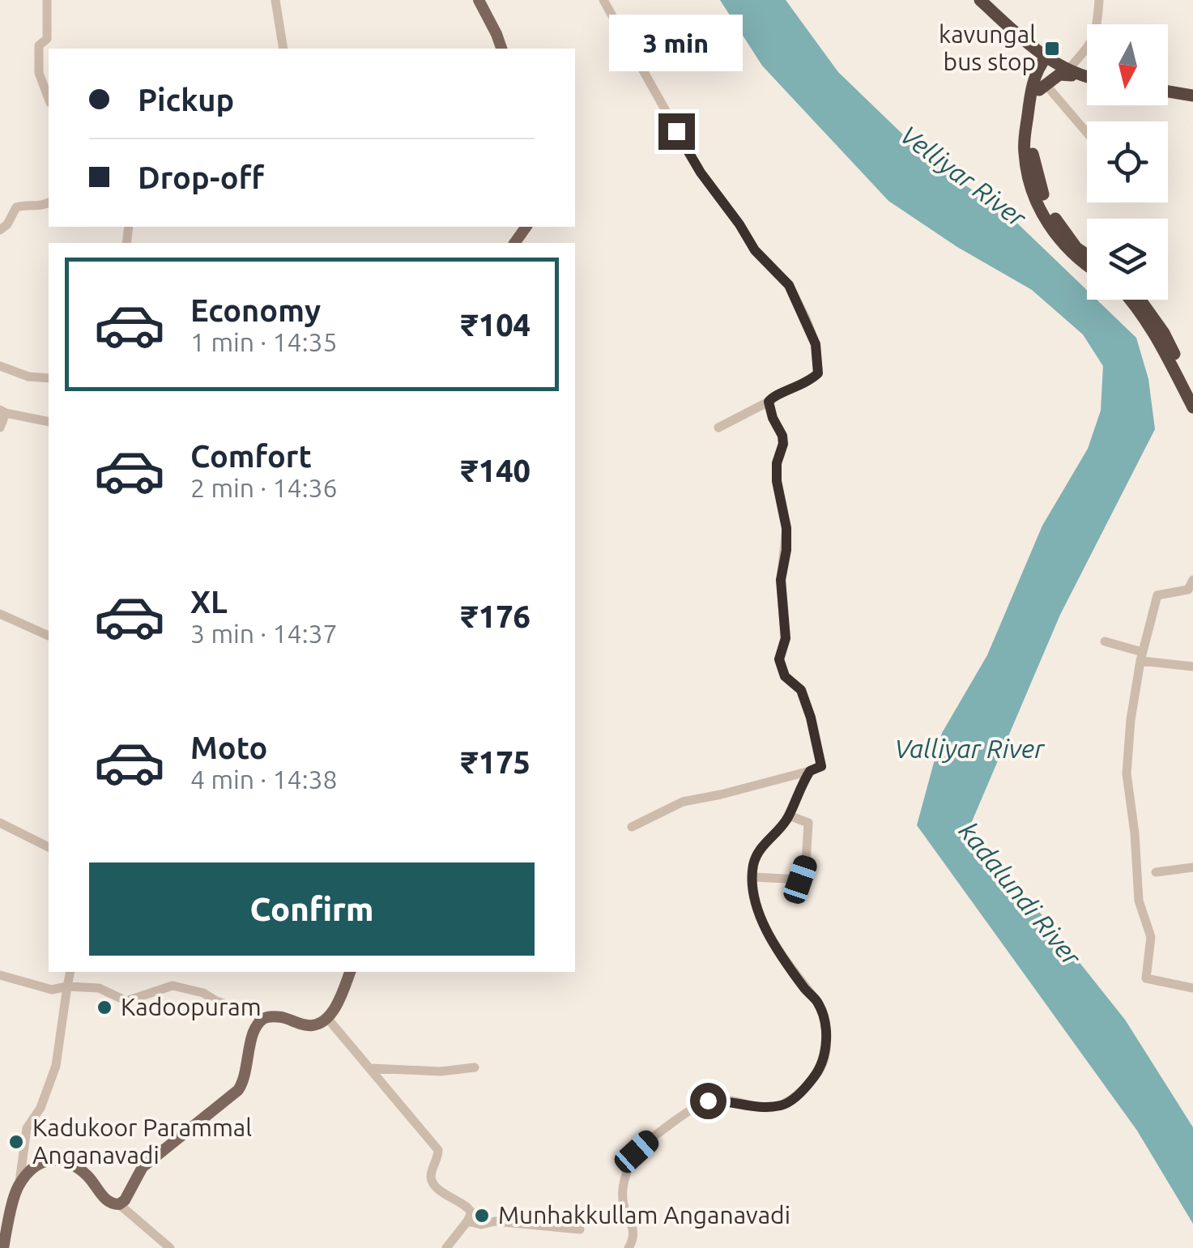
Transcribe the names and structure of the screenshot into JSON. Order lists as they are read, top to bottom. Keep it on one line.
{"water":["Velliyar River","Valliyar River","kadalundi River"],"places":{"transit":["kavungal bus stop"],"other":["Kadoopuram","Kadukoor Parammal Anganavadi","Munhakkullam Anganavadi"]},"north":"bottom","page":{"bubble":"3 min","banner":["Pickup","Drop-off"],"list":[{"name":"Economy","note":"1 min · 14:35","value":"₹104"},{"name":"Comfort","note":"2 min · 14:36","value":"₹140"},{"name":"XL","note":"3 min · 14:37","value":"₹176"},{"name":"Moto","note":"4 min · 14:38","value":"₹175"}],"buttons":"Confirm"}}
